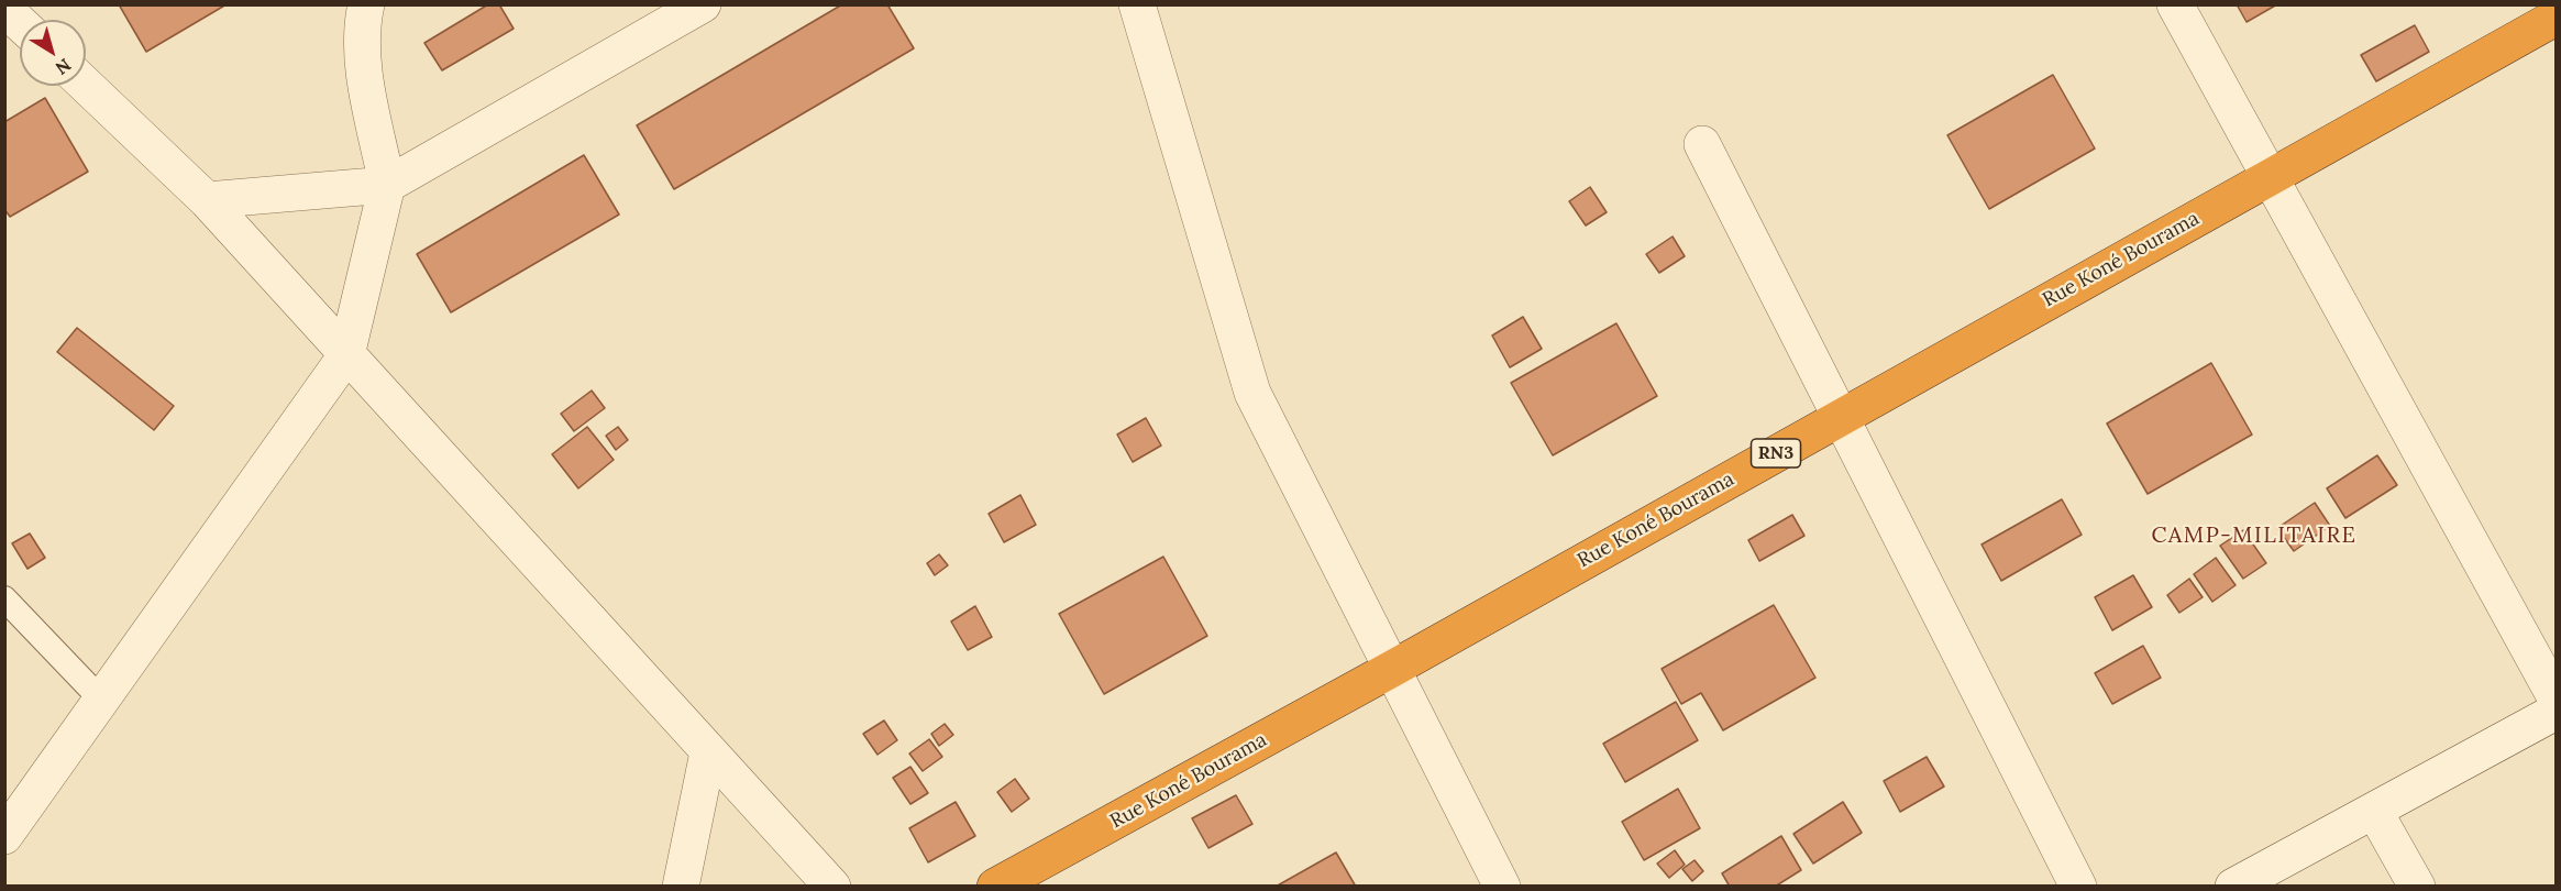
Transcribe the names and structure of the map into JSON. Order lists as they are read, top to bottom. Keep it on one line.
{"streets":{"highway":["Rue Koné Bourama","RN3"]},"districts":["CAMP-MILITAIRE"],"north":"bottom right"}
